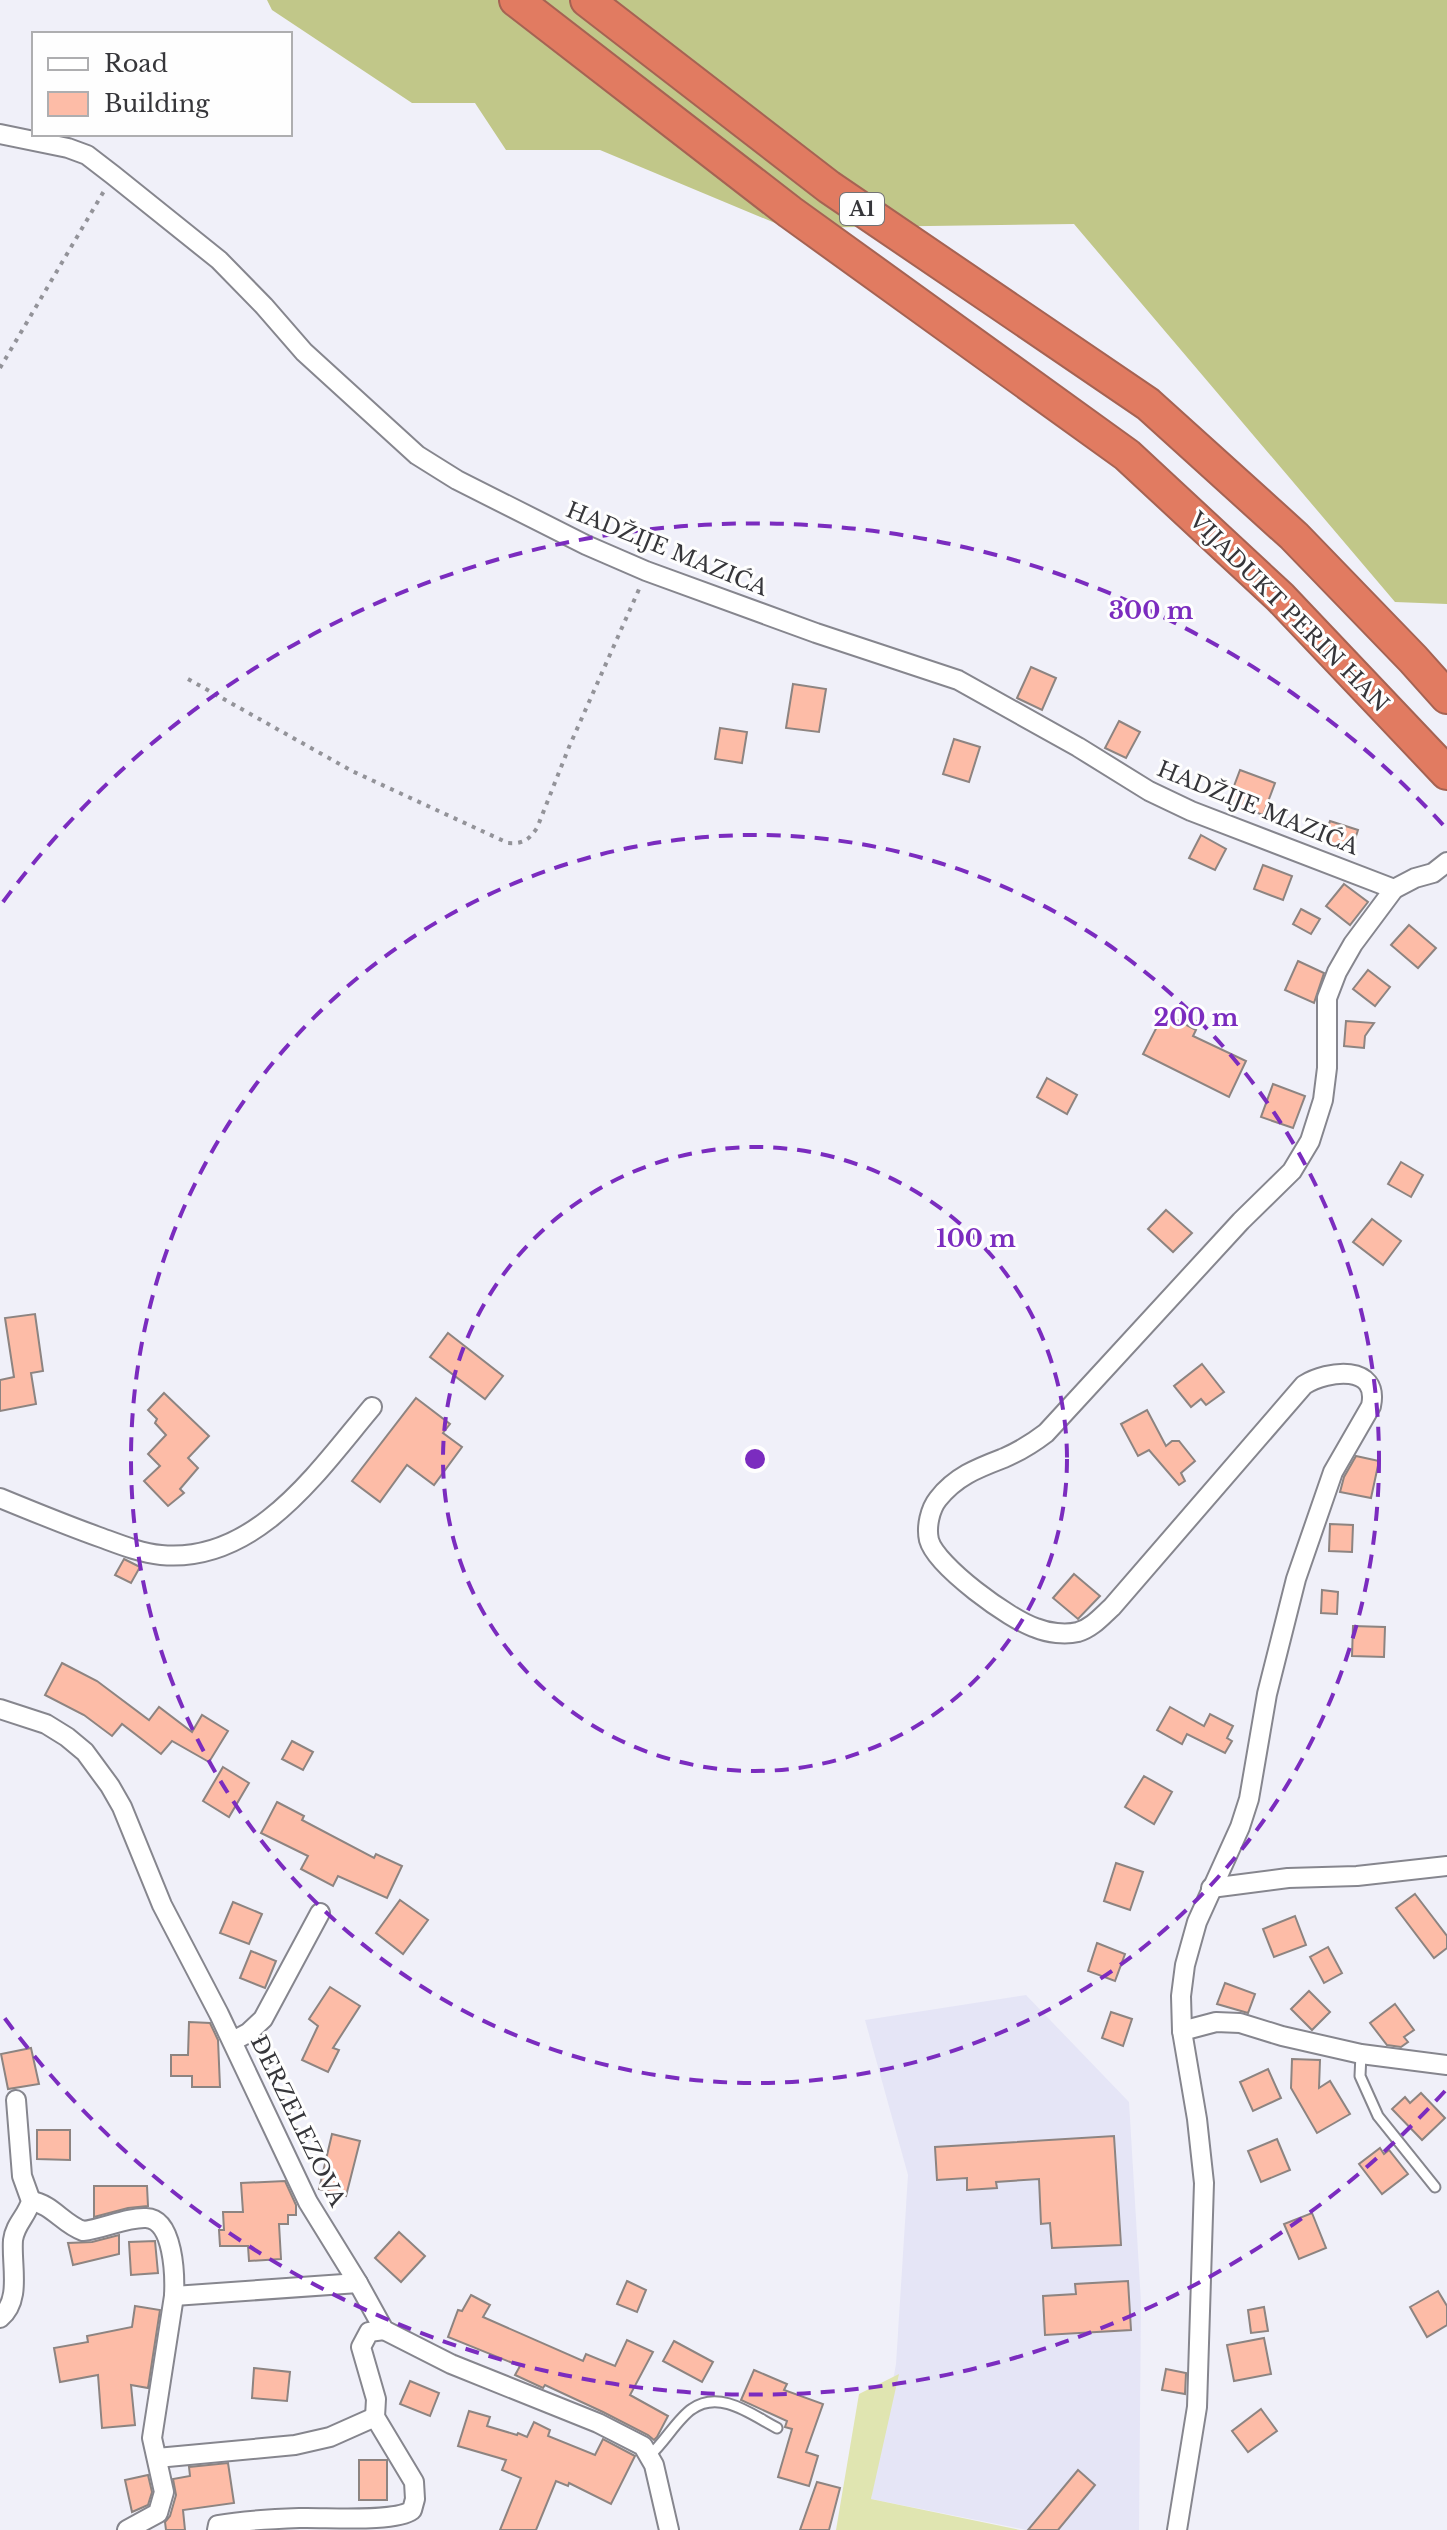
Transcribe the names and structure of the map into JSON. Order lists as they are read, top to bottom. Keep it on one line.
{"streets":{"highway":["A1","VIJADUKT PERIN HAN"],"street":["HADŽIJE MAZIĆA","ĐERZELEZOVA"]},"legend":["Road","Building"],"rings":["300 m","200 m","100 m"]}
